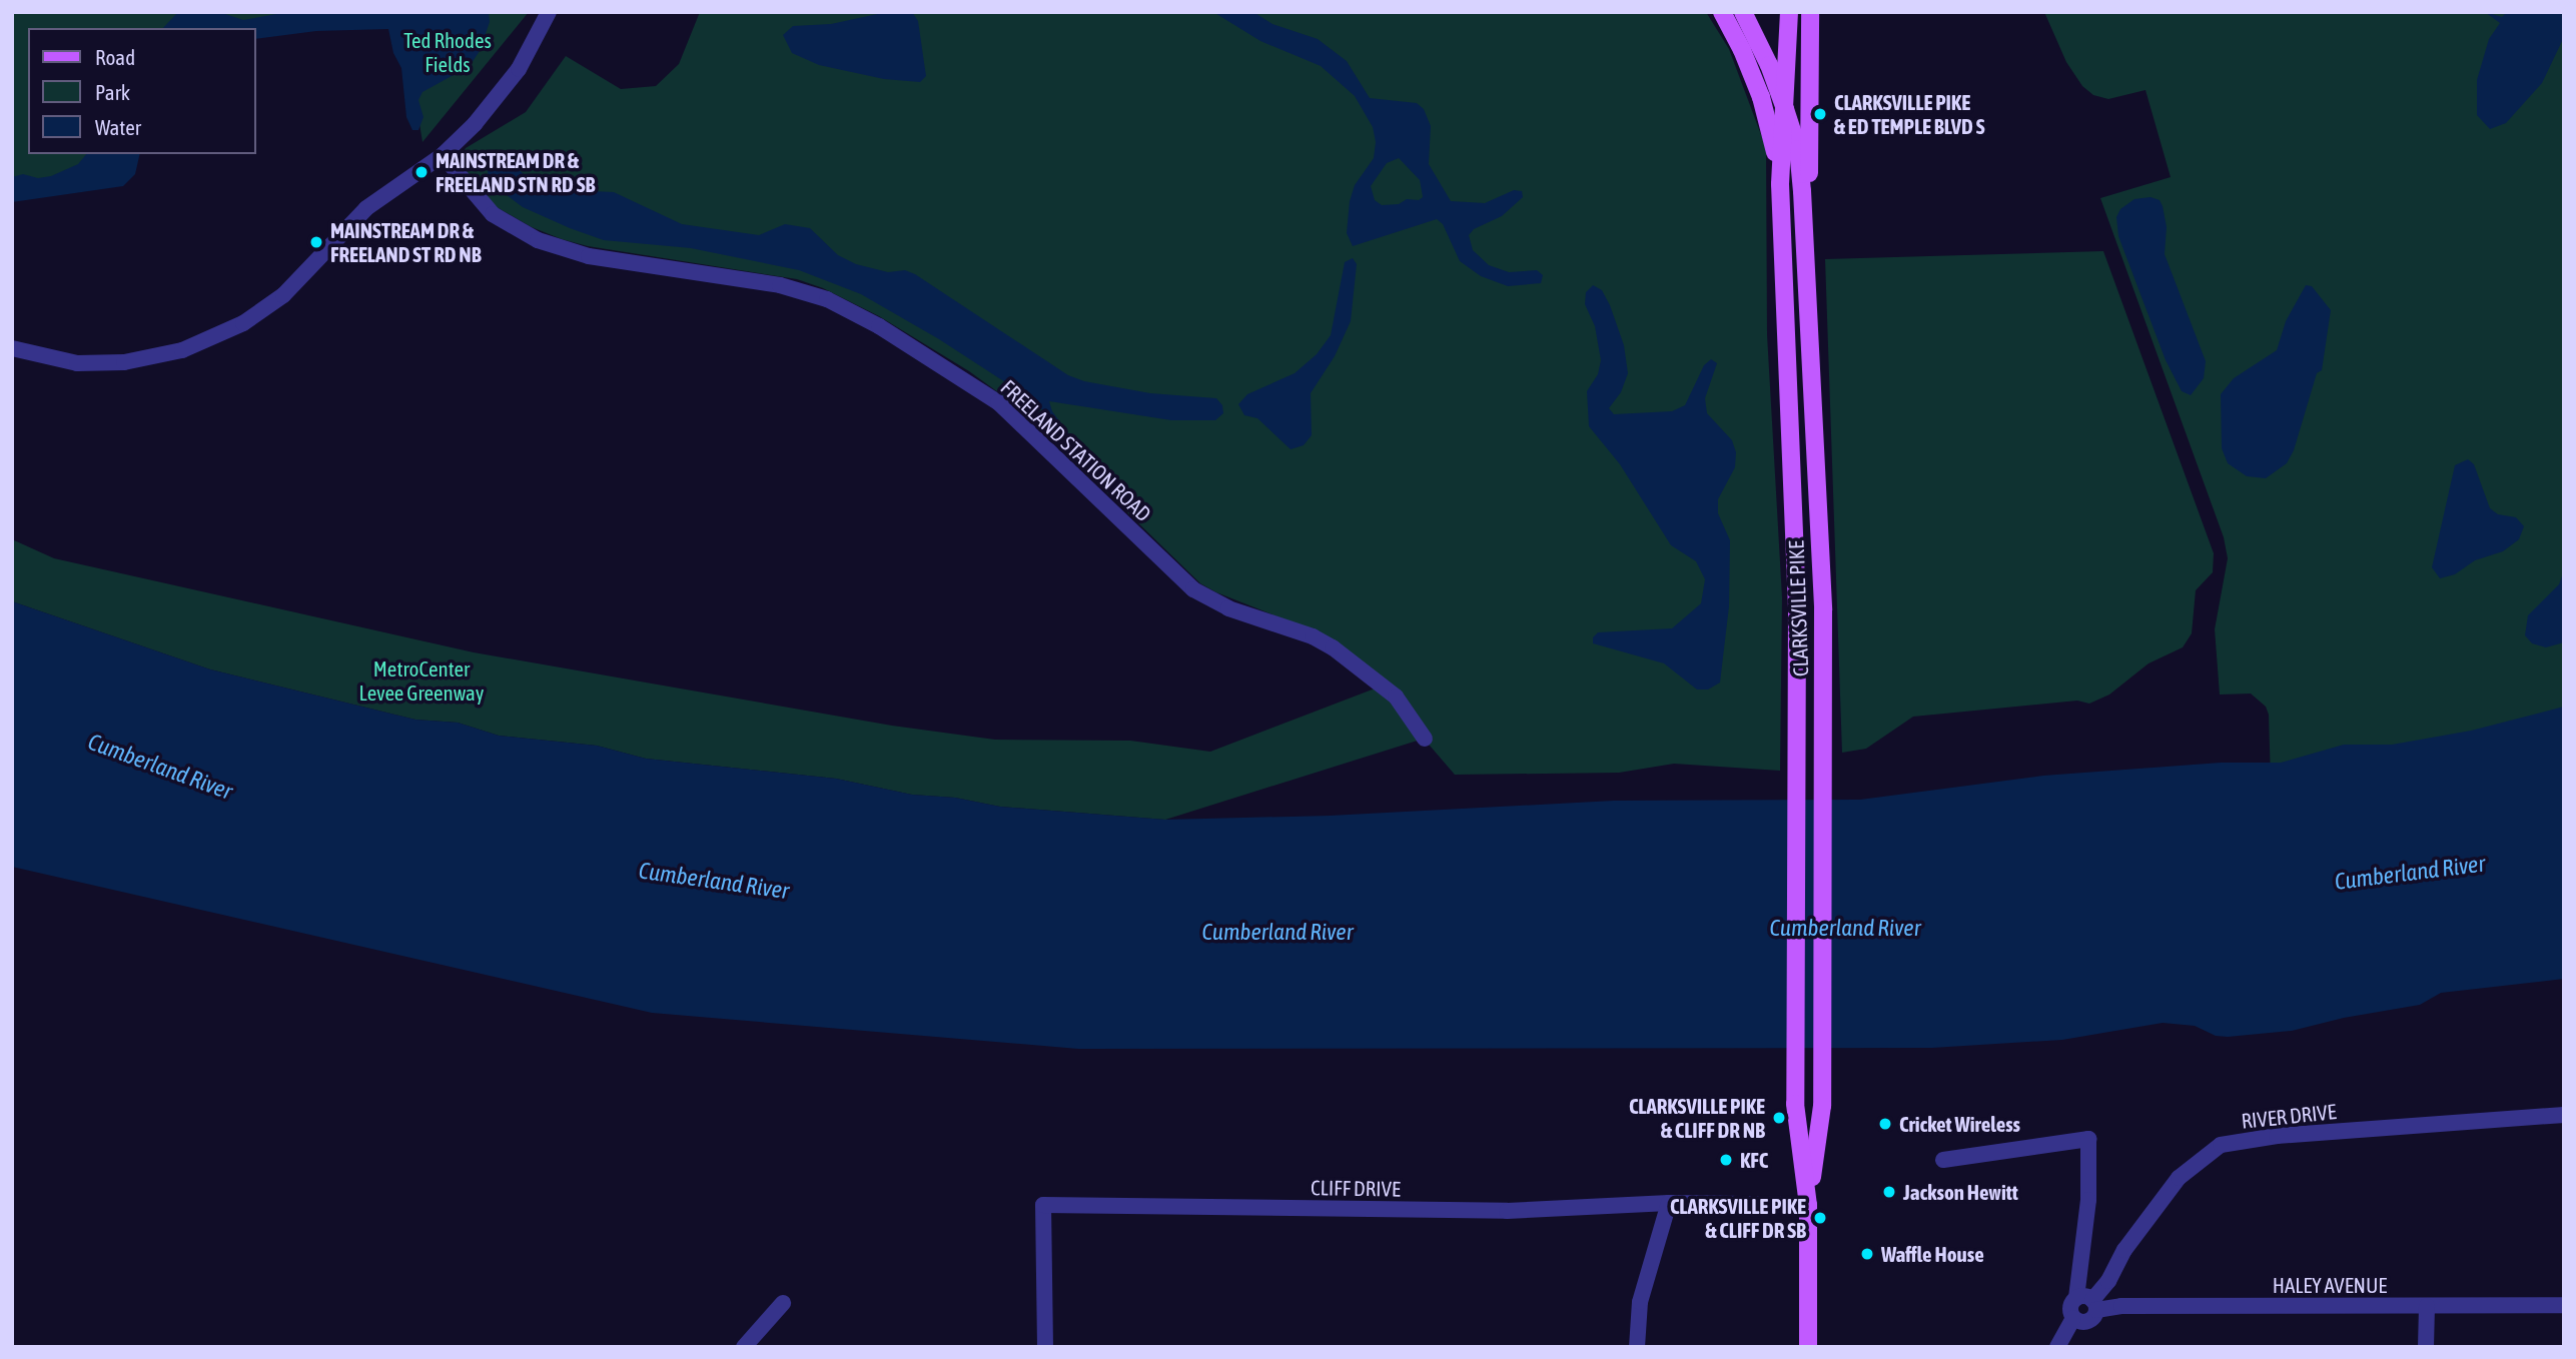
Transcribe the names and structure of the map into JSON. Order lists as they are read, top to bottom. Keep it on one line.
{"streets":{"main road":["CLARKSVILLE PIKE"],"street":["FREELAND STATION ROAD","RIVER DRIVE","CLIFF DRIVE","HALEY AVENUE"]},"crossings":[["CLARKSVILLE PIKE","CLIFF DRIVE"],["RIVER DRIVE","HALEY AVENUE"]],"water":["Cumberland River"],"parks":["Ted Rhodes Fields","MetroCenter Levee Greenway"],"places":["CLARKSVILLE PIKE & ED TEMPLE BLVD S","MAINSTREAM DR & FREELAND STN RD SB","MAINSTREAM DR & FREELAND ST RD NB","CLARKSVILLE PIKE & CLIFF DR NB","Cricket Wireless","KFC","Jackson Hewitt","CLARKSVILLE PIKE & CLIFF DR SB","Waffle House"],"legend":["Road","Park","Water"]}
